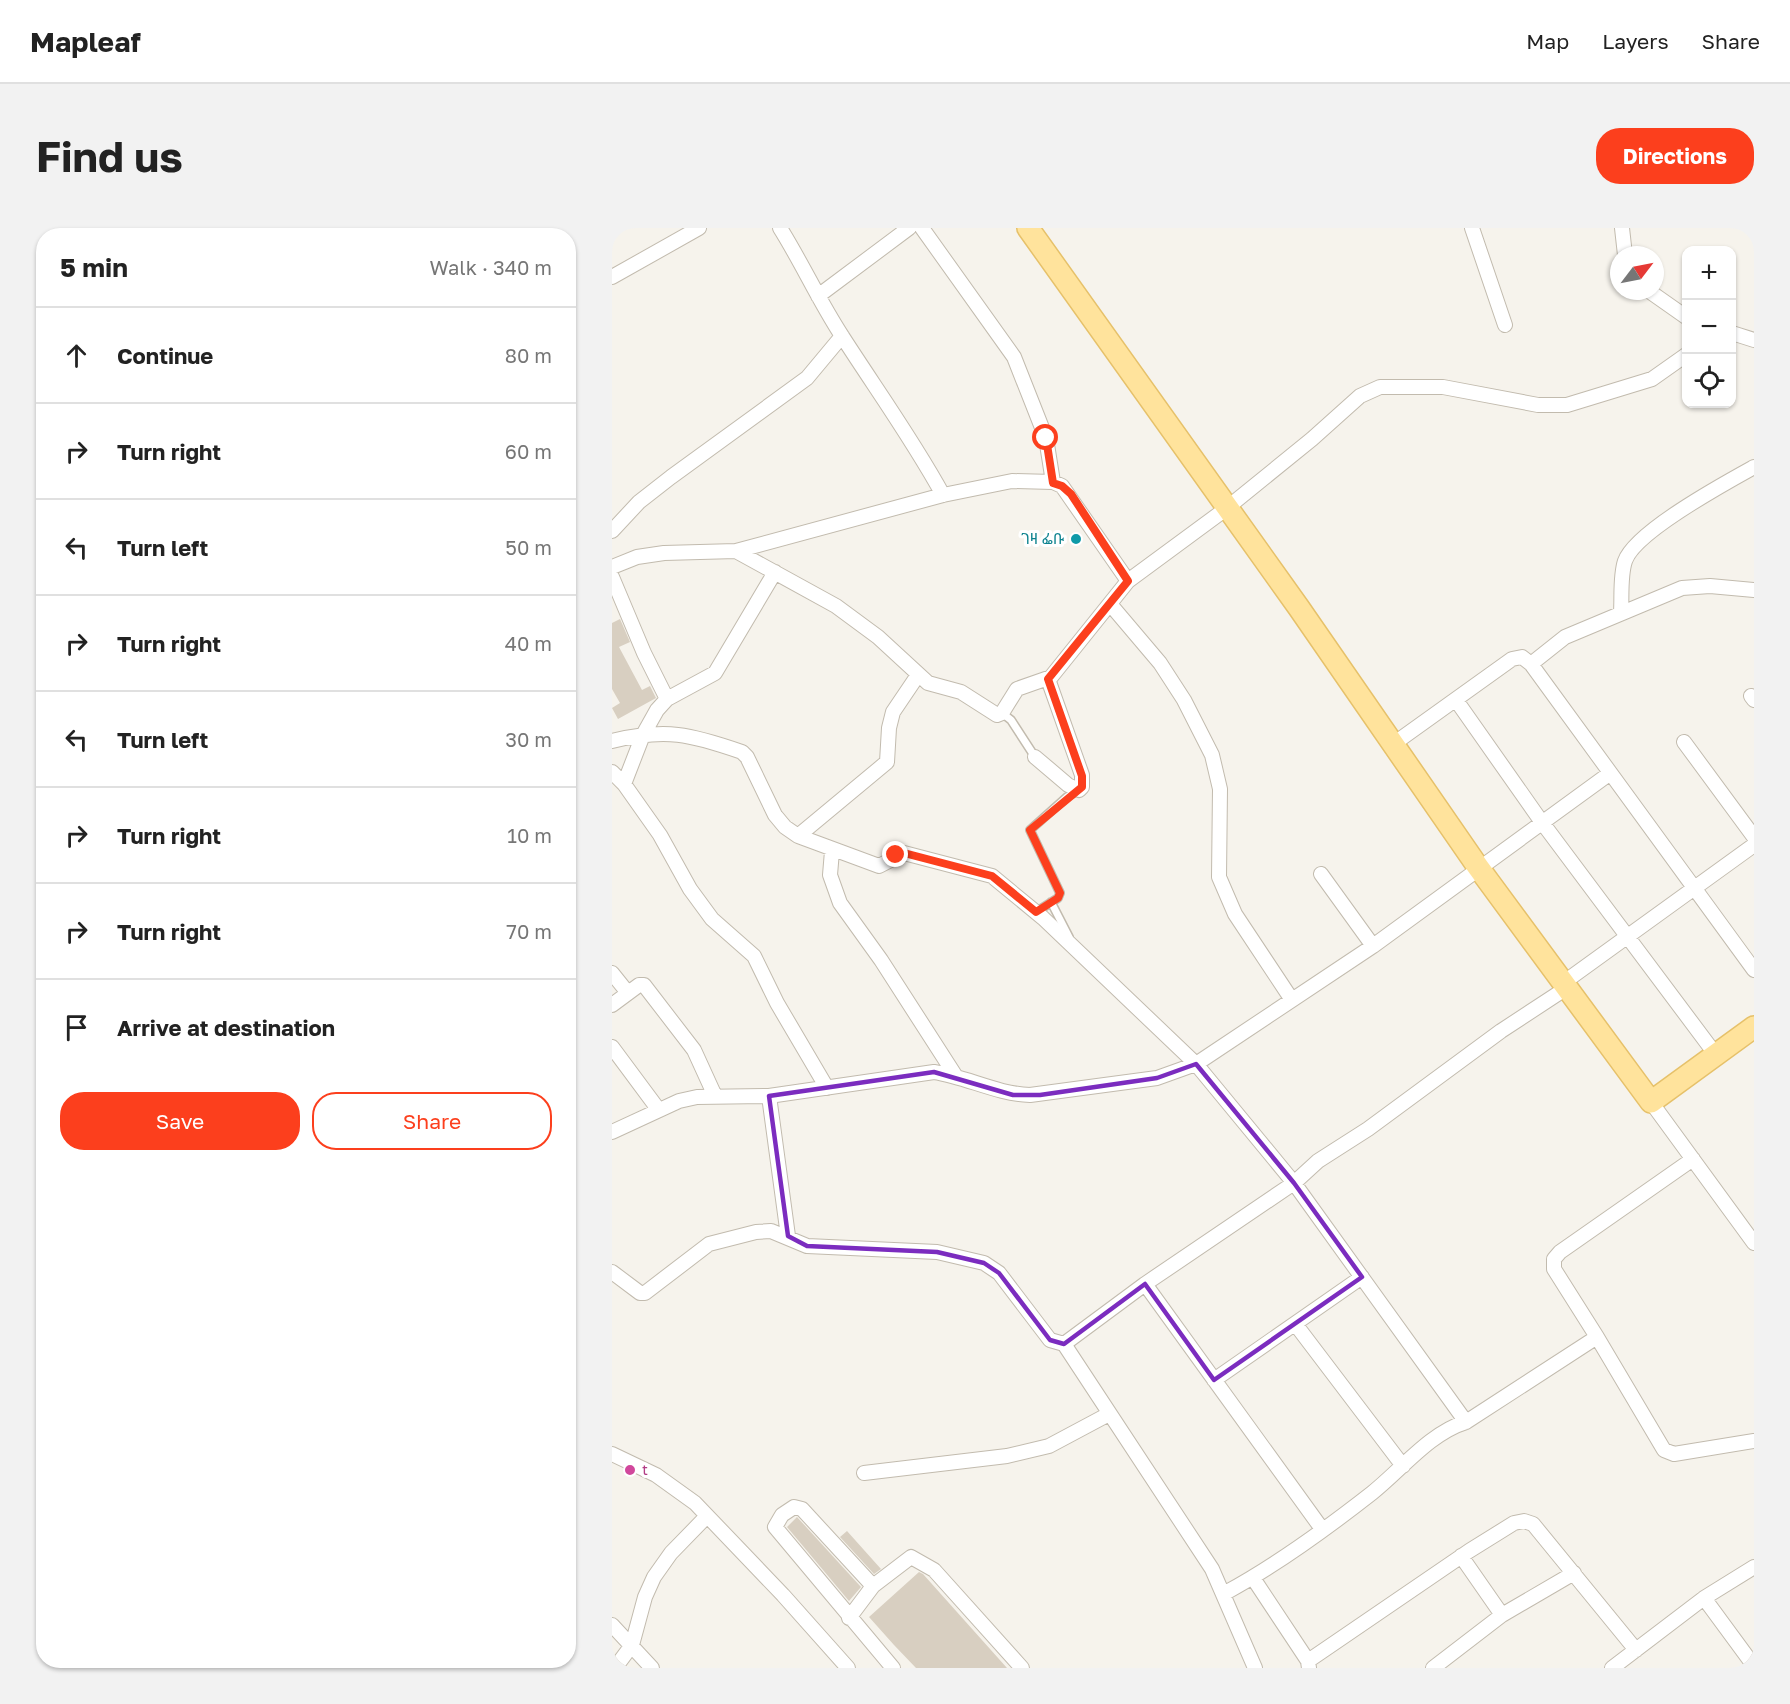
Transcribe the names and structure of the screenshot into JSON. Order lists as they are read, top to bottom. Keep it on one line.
{"places":["ገዛ ፌቡ","t"],"north":"top right","page":{"header":"Mapleaf","nav":["Map","Layers","Share"],"buttons":["Directions",["Save","Share"]],"title":"Find us","heading":["5 min","Walk · 340 m"],"map_buttons":["+","−"],"list":[["Continue","80 m"],["Turn right","60 m"],["Turn left","50 m"],["Turn right","40 m"],["Turn left","30 m"],["Turn right","10 m"],["Turn right","70 m"],"Arrive at destination"]}}
